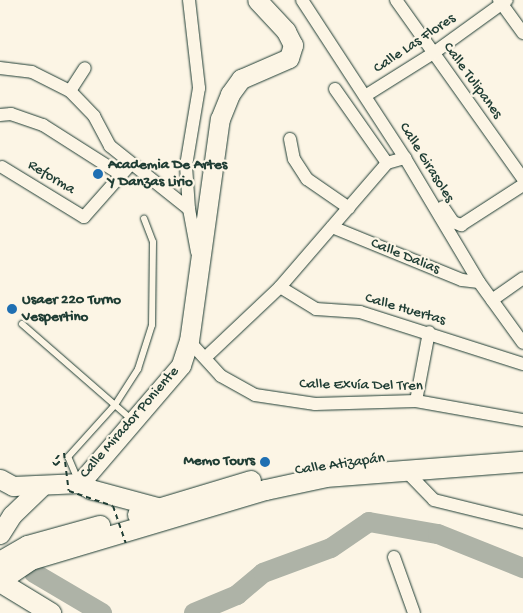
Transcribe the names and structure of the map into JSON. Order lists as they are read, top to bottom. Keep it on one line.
{"streets":{"main road":["Calle Atizapán"],"street":["Calle Las Flores","Calle Tulipanes","Calle Girasoles","Reforma","Calle Dalias","Calle Huertas","Calle Exvía Del Tren","Calle Mirador Poniente"]},"crossings":[["Calle Las Flores","Calle Tulipanes"],["Calle Las Flores","Calle Girasoles"],["Calle Girasoles","Calle Dalias"],["Calle Exvía Del Tren","Calle Mirador Poniente"]],"places":["Academia De Artes Y Danzas Lirio","Usaer 220 Turno Vespertino","Memo Tours"]}
